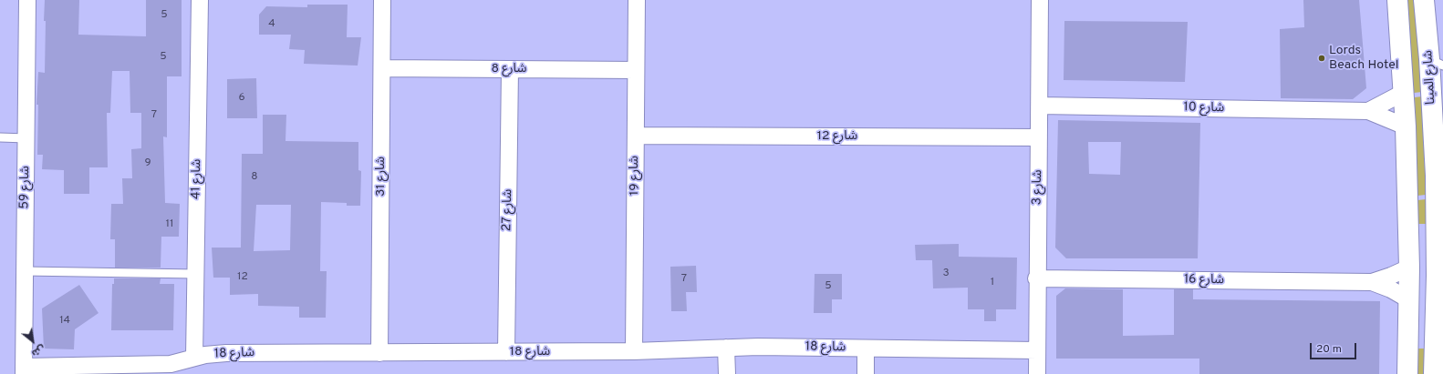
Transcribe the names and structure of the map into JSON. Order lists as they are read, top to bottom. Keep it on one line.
{"streets":{"main road":["شارع المينا"],"street":["شارع 8","شارع 10","شارع 12","شارع 19","شارع 31","شارع 41","شارع 59","شارع 3","شارع 27","شارع 16","شارع 18"]},"crossings":[["شارع 8","شارع 19"],["شارع 8","شارع 31"],["شارع 8","شارع 27"],["شارع المينا","شارع 10"],["شارع المينا","شارع 16"],["شارع 10","شارع 3"],["شارع 12","شارع 19"],["شارع 12","شارع 3"],["شارع 19","شارع 18"],["شارع 31","شارع 18"],["شارع 41","شارع 18"],["شارع 59","شارع 18"],["شارع 3","شارع 16"],["شارع 3","شارع 18"],["شارع 27","شارع 18"]],"places":["Lords Beach Hotel"],"house_numbers":["5","4","5","6","7","9","8","11","3","12","7","1","5","14"],"scale_bar":"20 m","north":"bottom right"}
